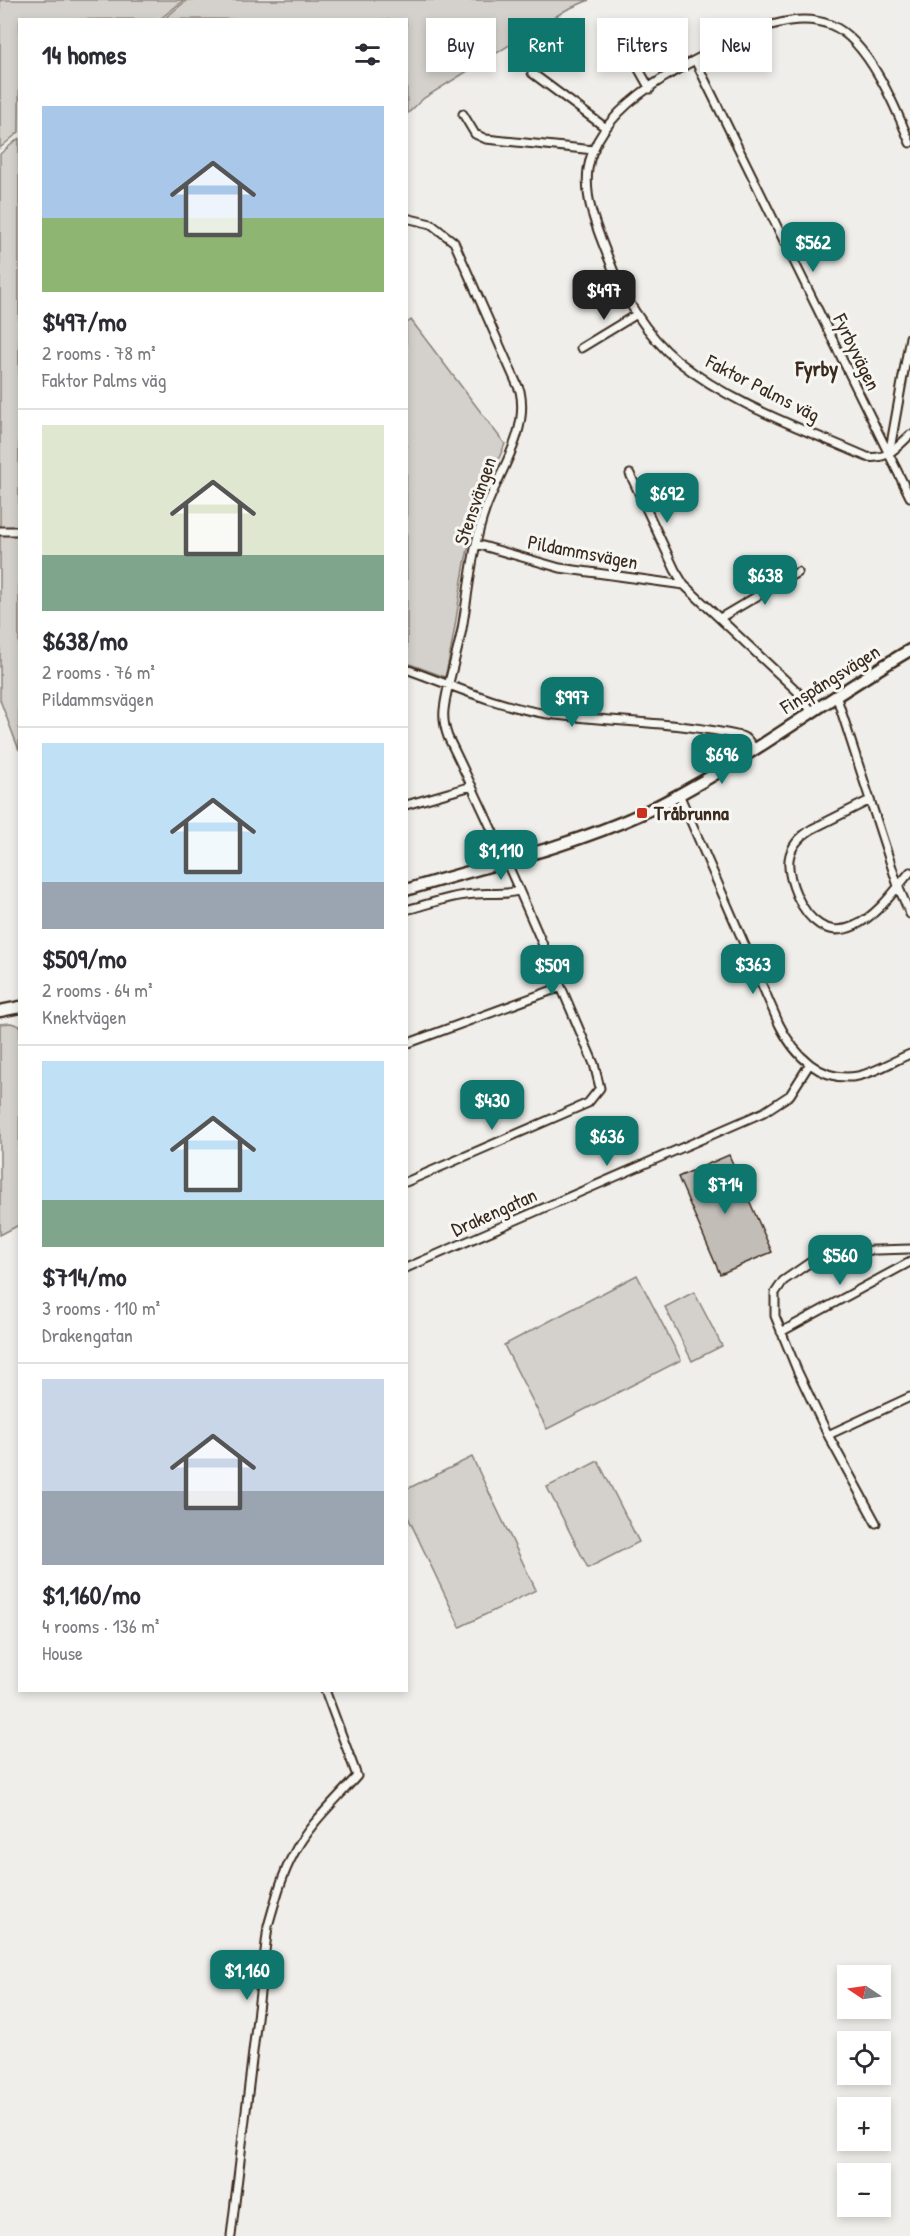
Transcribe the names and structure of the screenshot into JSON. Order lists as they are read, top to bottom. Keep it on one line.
{"streets":{"main road":["Finspångsvägen"],"street":["Fyrbyvägen","Faktor Palms väg","Stensvängen","Pildammsvägen","Drakengatan"]},"crossings":[["Fyrbyvägen","Faktor Palms väg"],["Stensvängen","Pildammsvägen"],["Stensvängen","Finspångsvägen"],["Pildammsvägen","Finspångsvägen"]],"districts":["Fyrby"],"places":{"transit":["Tråbrunna"]},"north":"left","page":{"chip":["Buy","Rent","Filters","New"],"heading":"14 homes","list":[{"name":"$497/mo","note":"2 rooms · 78 m² · Faktor Palms väg"},{"name":"$638/mo","note":"2 rooms · 76 m² · Pildammsvägen"},{"name":"$509/mo","note":"2 rooms · 64 m² · Knektvägen"},{"name":"$714/mo","note":"3 rooms · 110 m² · Drakengatan"},{"name":"$1,160/mo","note":"4 rooms · 136 m² · House"}],"price":["$562","$497","$692","$638","$997","$696","$1,110","$363","$509","$430","$636","$714","$560","$1,160"],"map_buttons":["+","−"]}}
